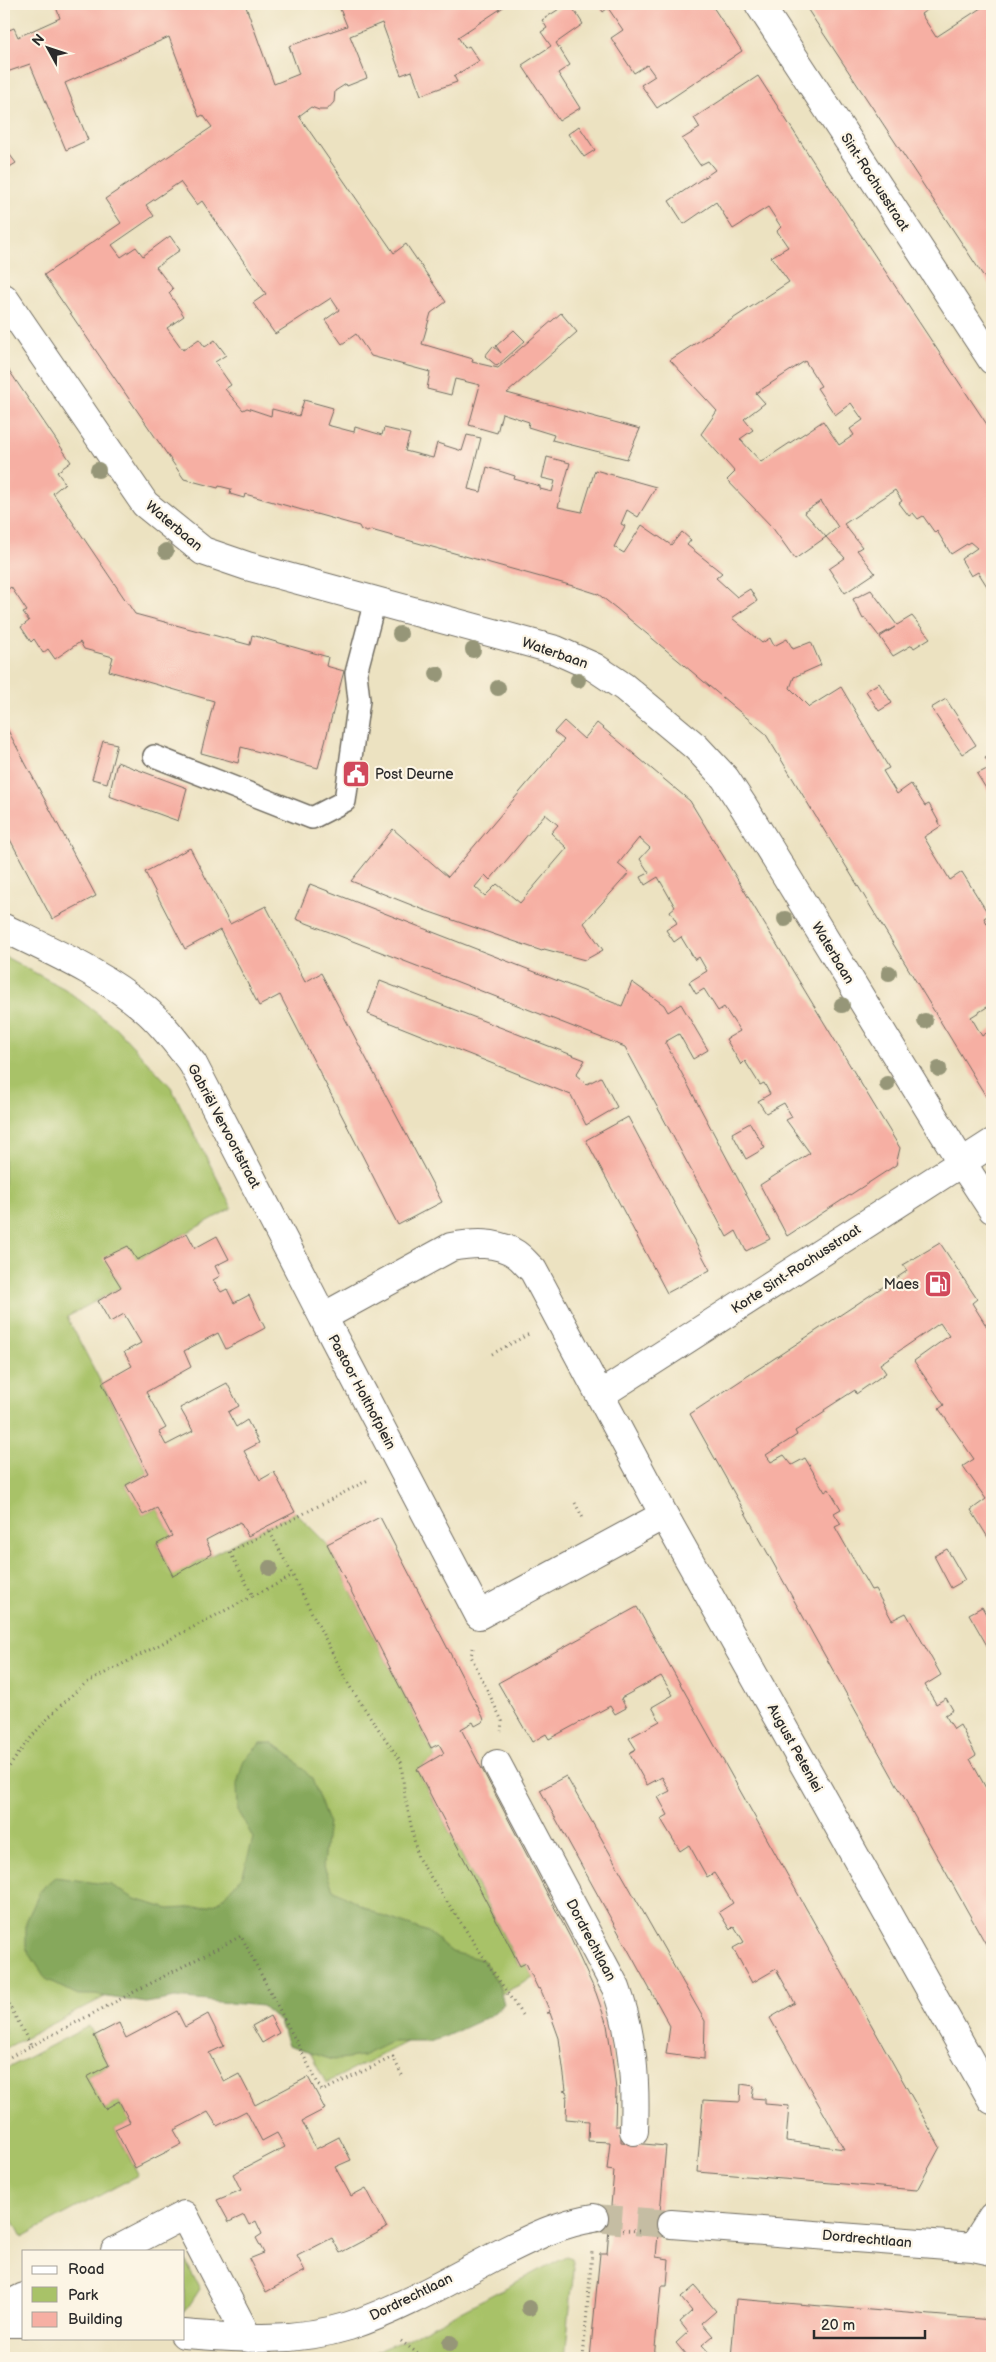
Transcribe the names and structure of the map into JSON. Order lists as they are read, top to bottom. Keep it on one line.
{"streets":{"street":["Sint-Rochusstraat","Waterbaan","Gabriël Vervoortstraat","Korte Sint-Rochusstraat","Pastoor Holthofplein","August Petenlei","Dordrechtlaan"]},"crossings":[["Waterbaan","Korte Sint-Rochusstraat"],["Gabriël Vervoortstraat","Pastoor Holthofplein"],["Korte Sint-Rochusstraat","Pastoor Holthofplein"],["Korte Sint-Rochusstraat","August Petenlei"],["Pastoor Holthofplein","August Petenlei"]],"places":{"public building":["Post Deurne"],"fuel station":["Maes"]},"legend":["Road","Park","Building"],"scale_bar":"20 m","north":"top left"}
